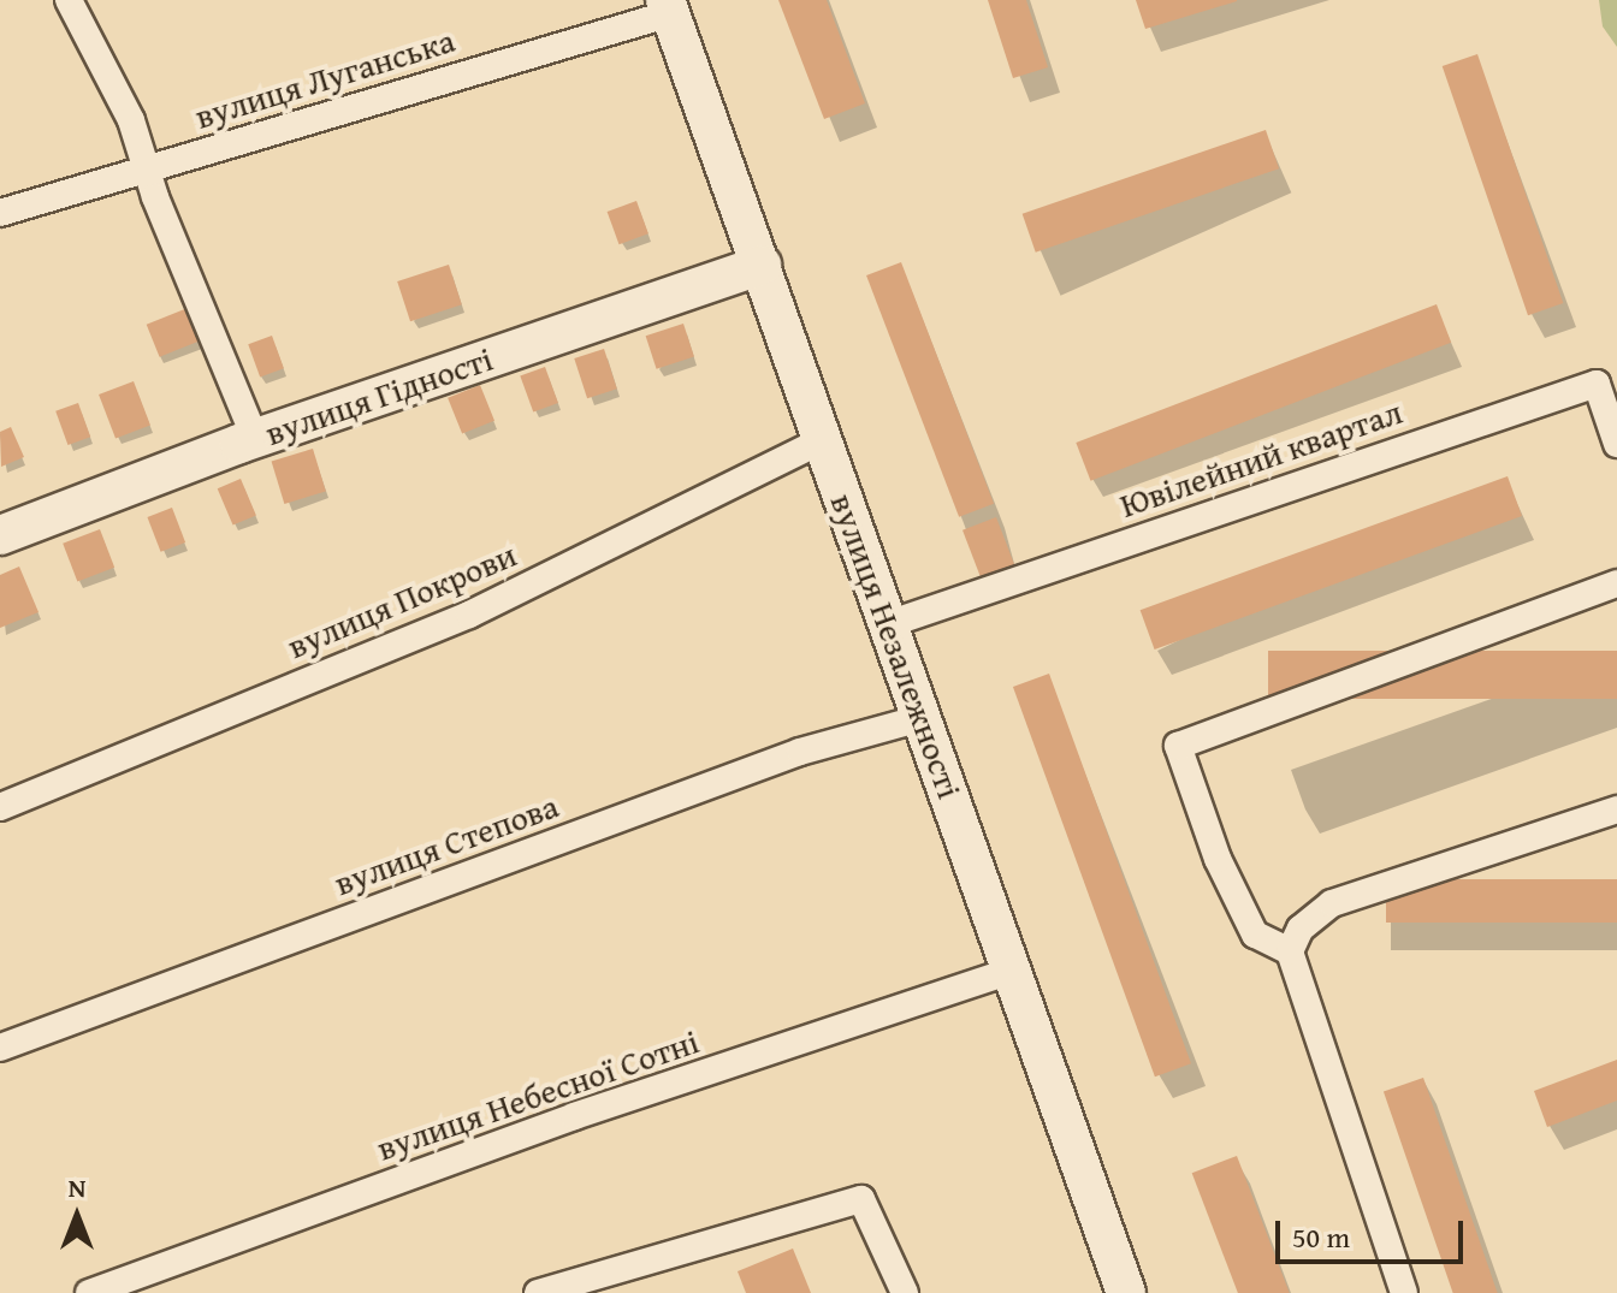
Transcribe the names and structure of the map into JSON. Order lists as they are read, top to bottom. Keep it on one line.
{"streets":{"main road":["вулиця Гідності","вулиця Незалежності"],"street":["вулиця Луганська","Ювілейний квартал","вулиця Покрови","вулиця Степова","вулиця Небесної Сотні"]},"crossings":[["вулиця Луганська","вулиця Незалежності"],["вулиця Гідності","вулиця Незалежності"],["Ювілейний квартал","вулиця Незалежності"],["вулиця Покрови","вулиця Незалежності"],["вулиця Незалежності","вулиця Степова"],["вулиця Незалежності","вулиця Небесної Сотні"]],"scale_bar":"50 m","north":"top"}
